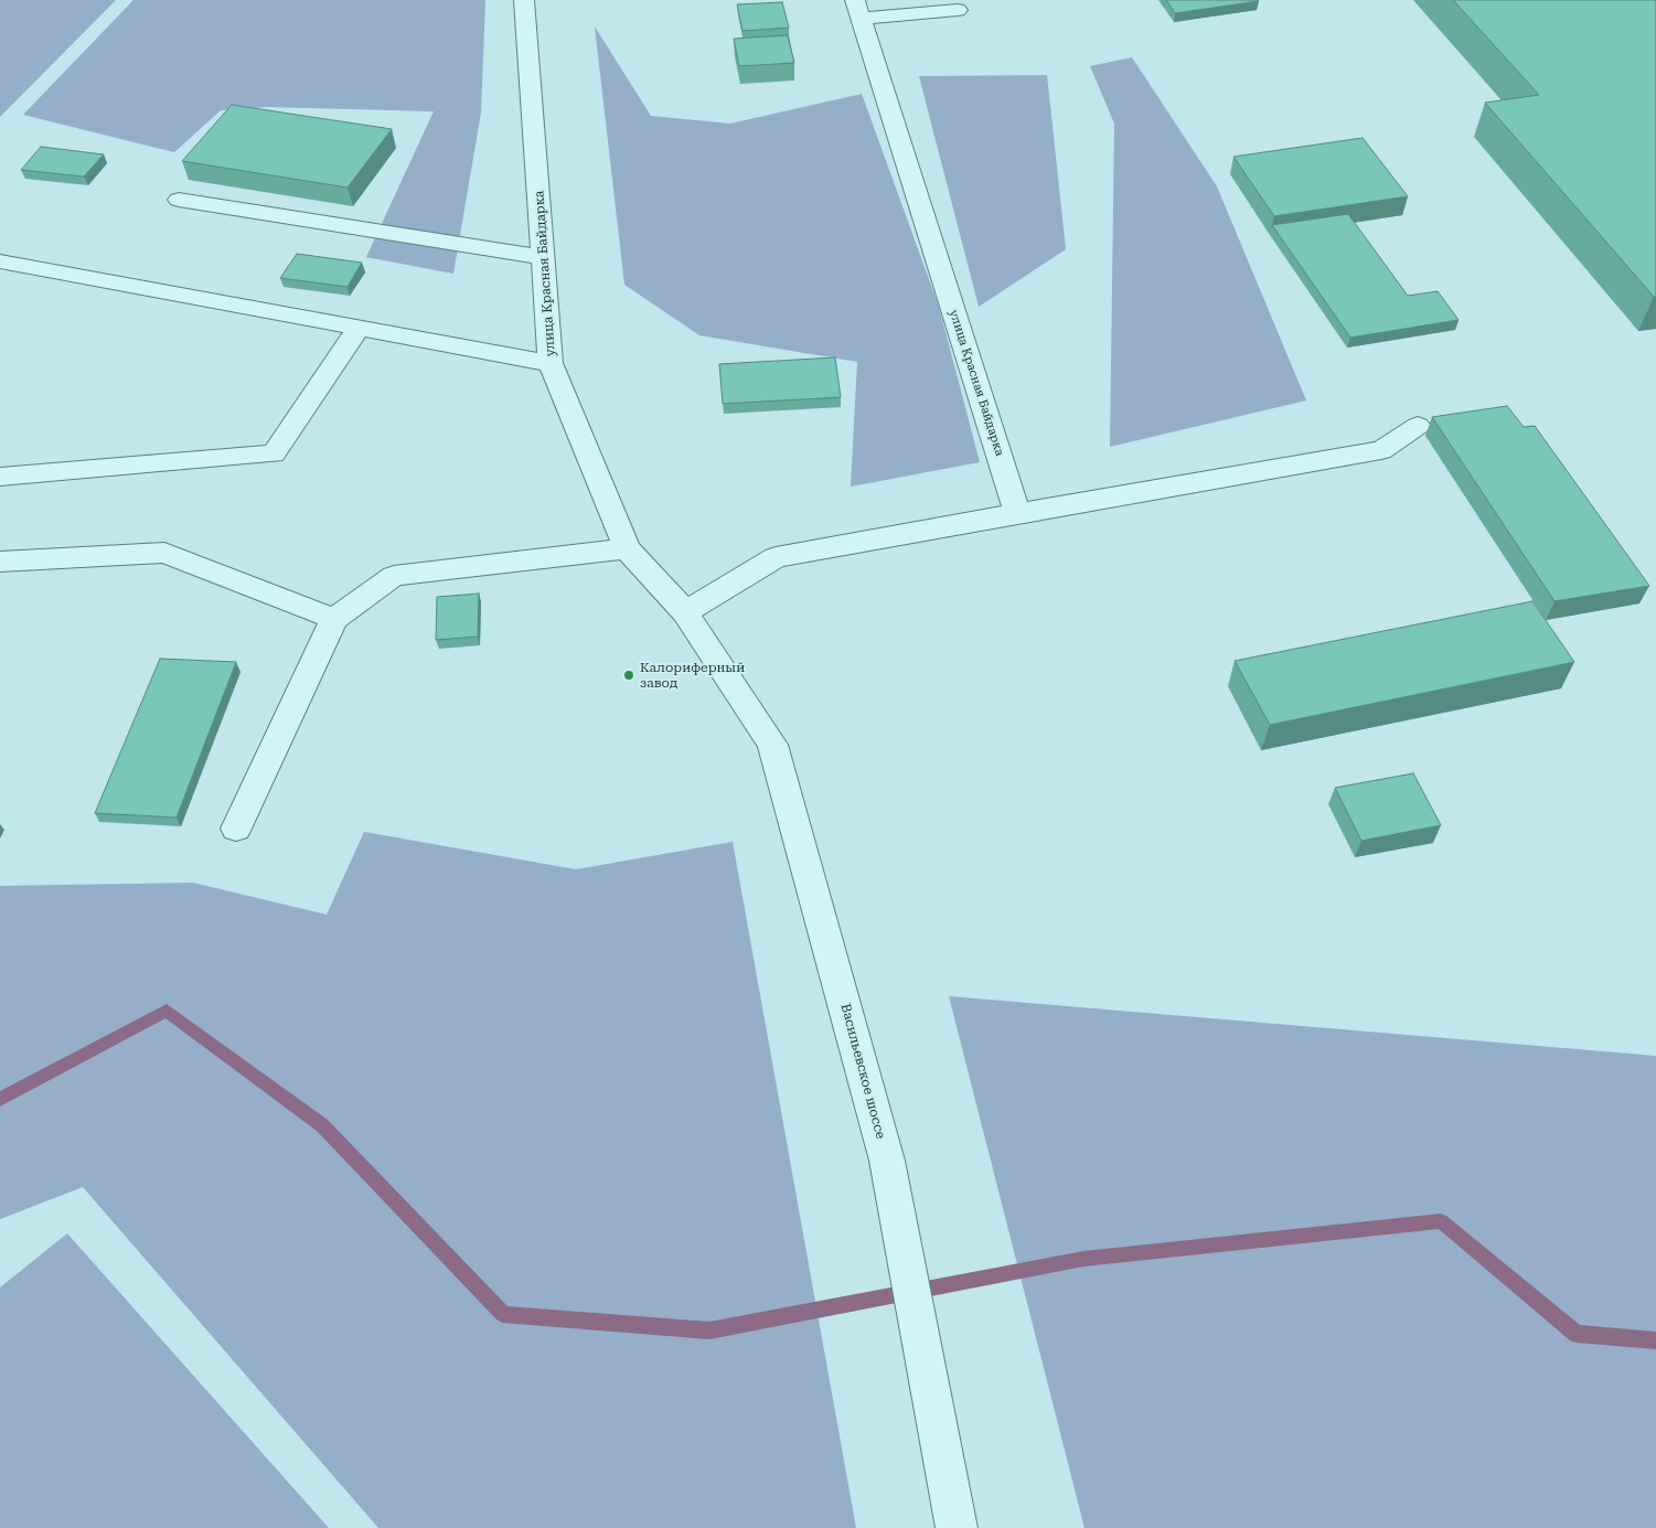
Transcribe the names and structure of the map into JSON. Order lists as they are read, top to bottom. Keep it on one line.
{"streets":{"street":["улица Красная Байдарка","Васильевское шоссе"]},"crossings":[["улица Красная Байдарка","Васильевское шоссе"]],"places":["Калориферный завод"]}
